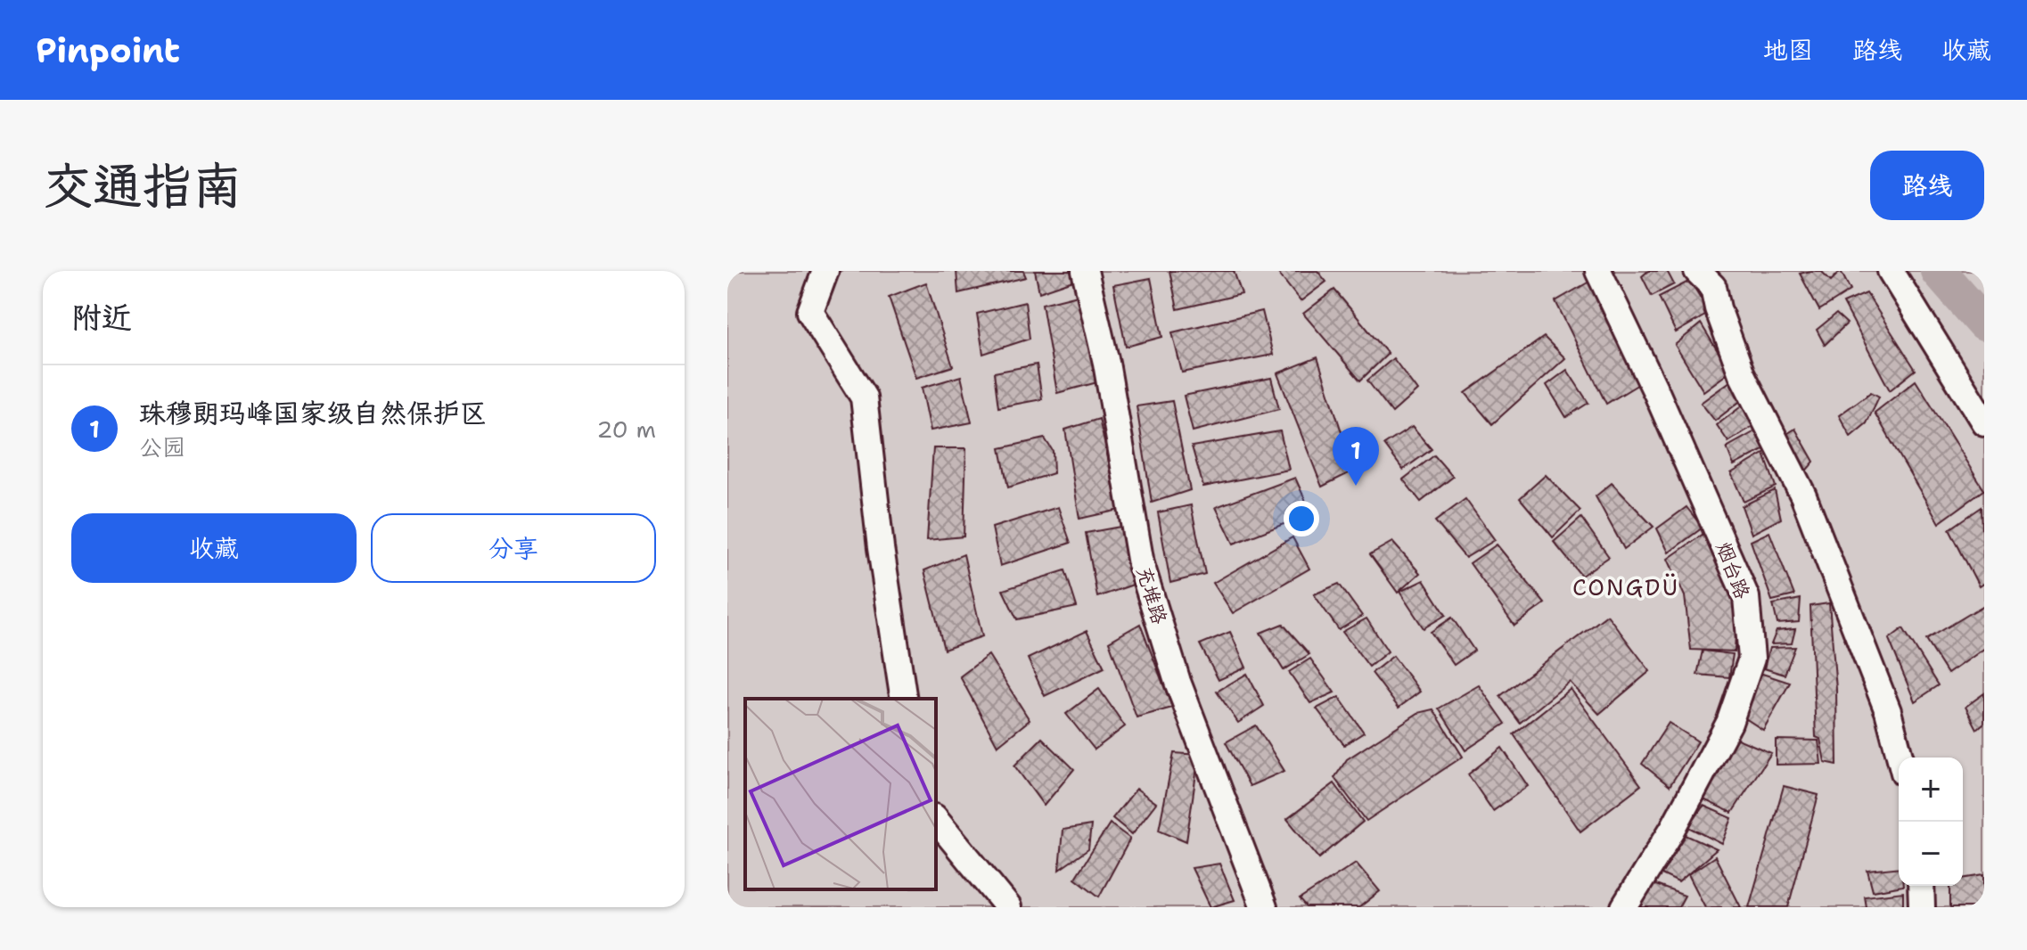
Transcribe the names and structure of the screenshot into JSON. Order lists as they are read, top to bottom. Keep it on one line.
{"streets":{"street":["烟台路","充堆路"]},"districts":["CONGDÜ"],"page":{"header":"Pinpoint","nav":["地图","路线","收藏"],"buttons":["路线",["收藏","分享"]],"title":"交通指南","heading":"附近","list":[{"mark":"1","name":"珠穆朗玛峰国家级自然保护区","note":"公园","value":"20 m"}],"pins":"1","map_buttons":["+","−"]}}
